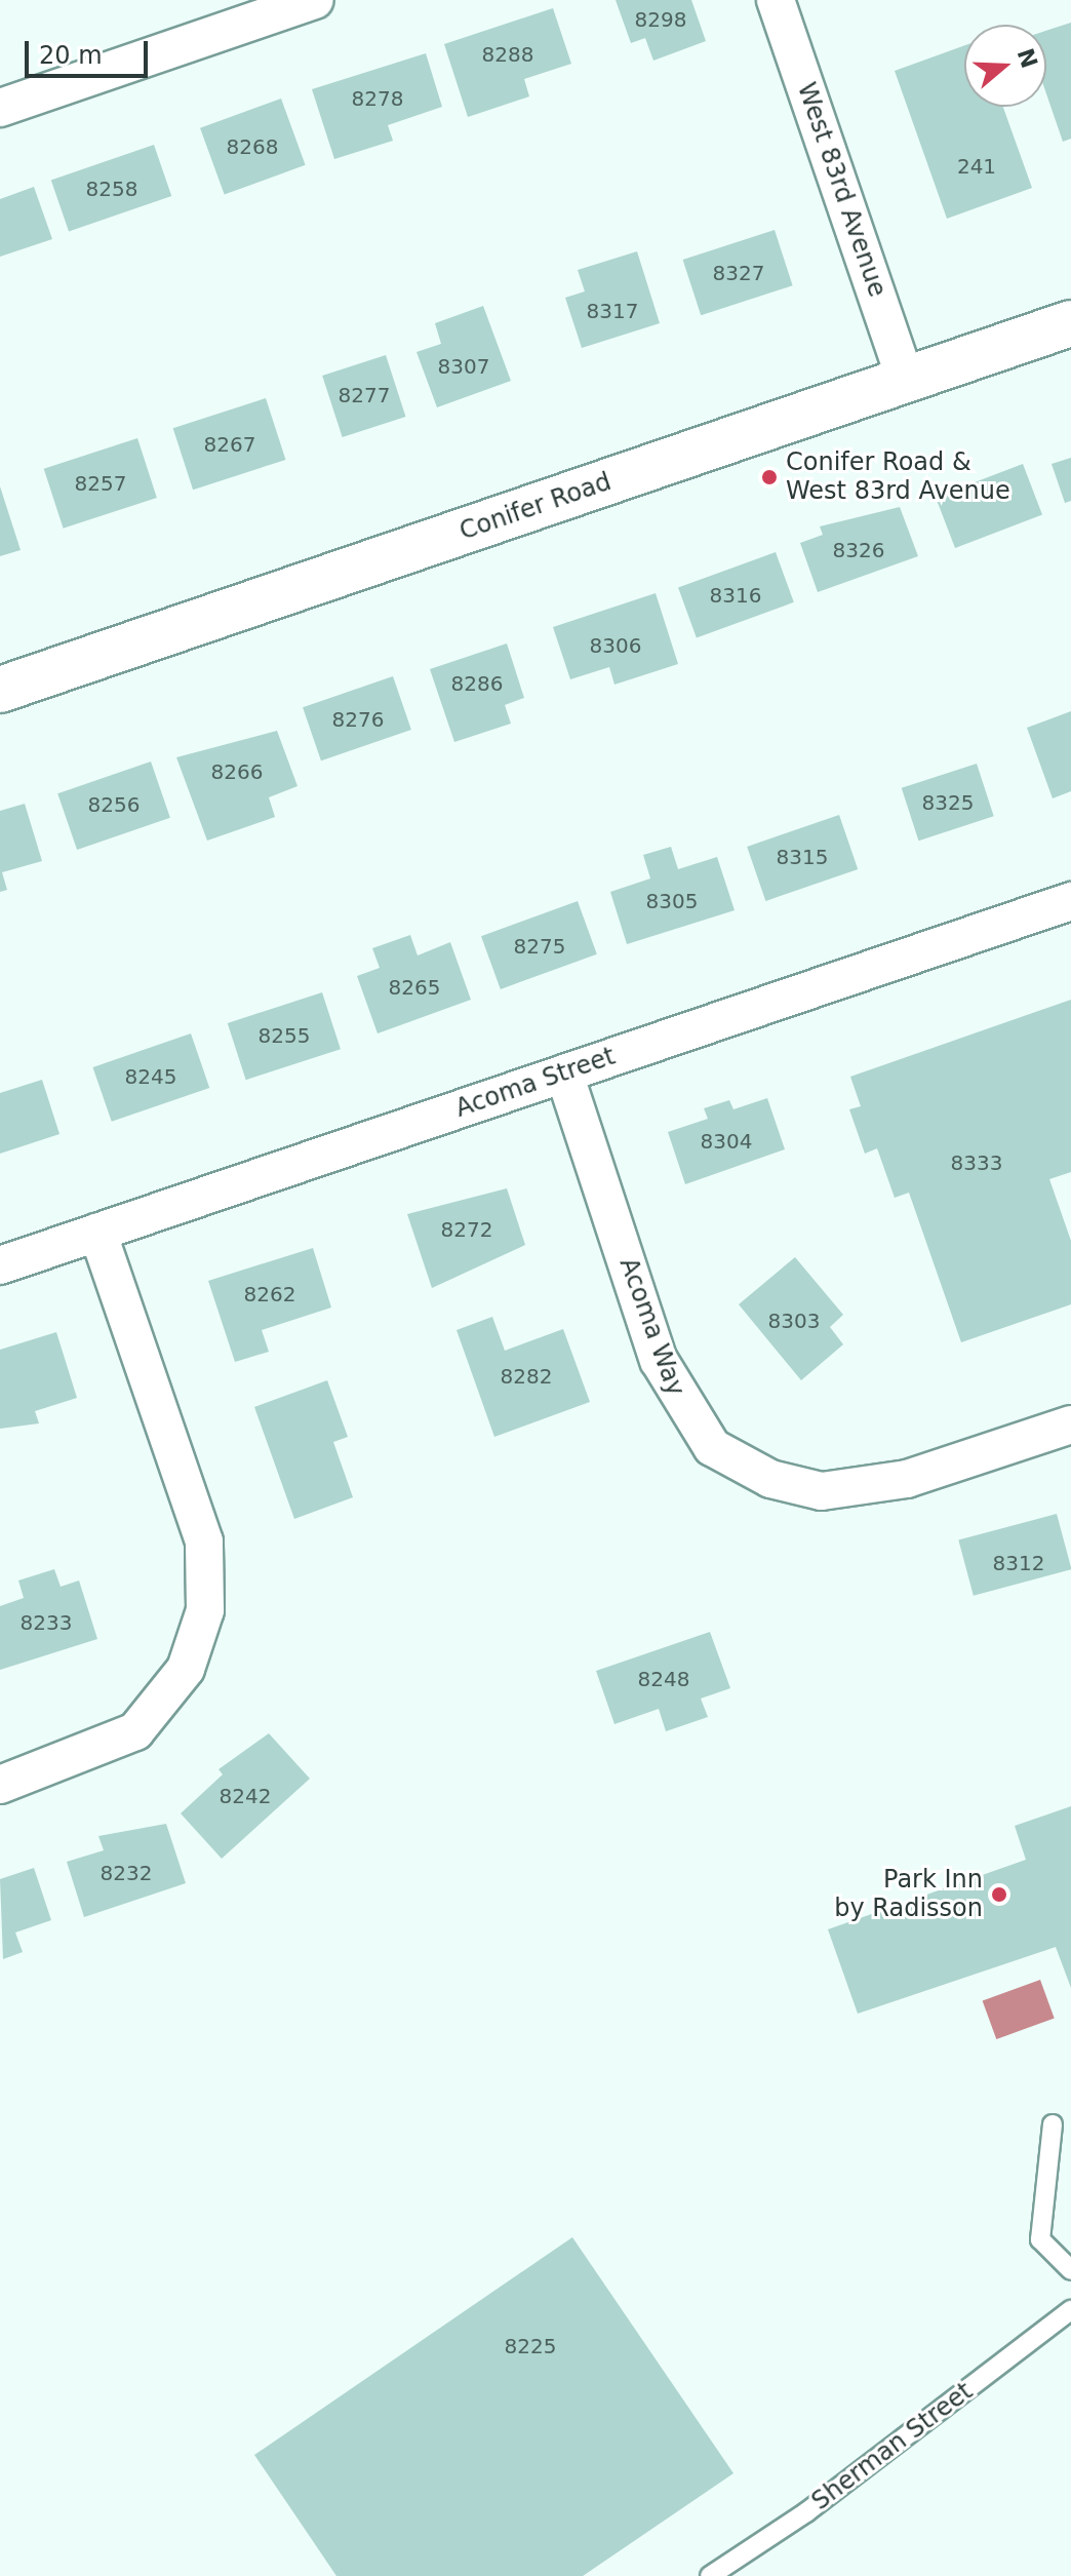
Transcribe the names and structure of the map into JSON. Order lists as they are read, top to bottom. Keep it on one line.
{"streets":{"street":["West 83rd Avenue","Conifer Road","Acoma Street","Acoma Way"],"lane":["Sherman Street"]},"crossings":[["West 83rd Avenue","Conifer Road"],["Acoma Street","Acoma Way"]],"places":["Conifer Road & West 83rd Avenue","Park Inn by Radisson"],"house_numbers":["8298","8288","8278","8268","241","8258","8327","8317","8307","8277","8267","8257","8326","8316","8306","8286","8276","8266","8325","8256","8315","8305","8275","8265","8255","8245","8304","8333","8272","8262","8303","8282","8312","8233","8248","8242","8232","8225"],"scale_bar":"20 m","north":"right"}
